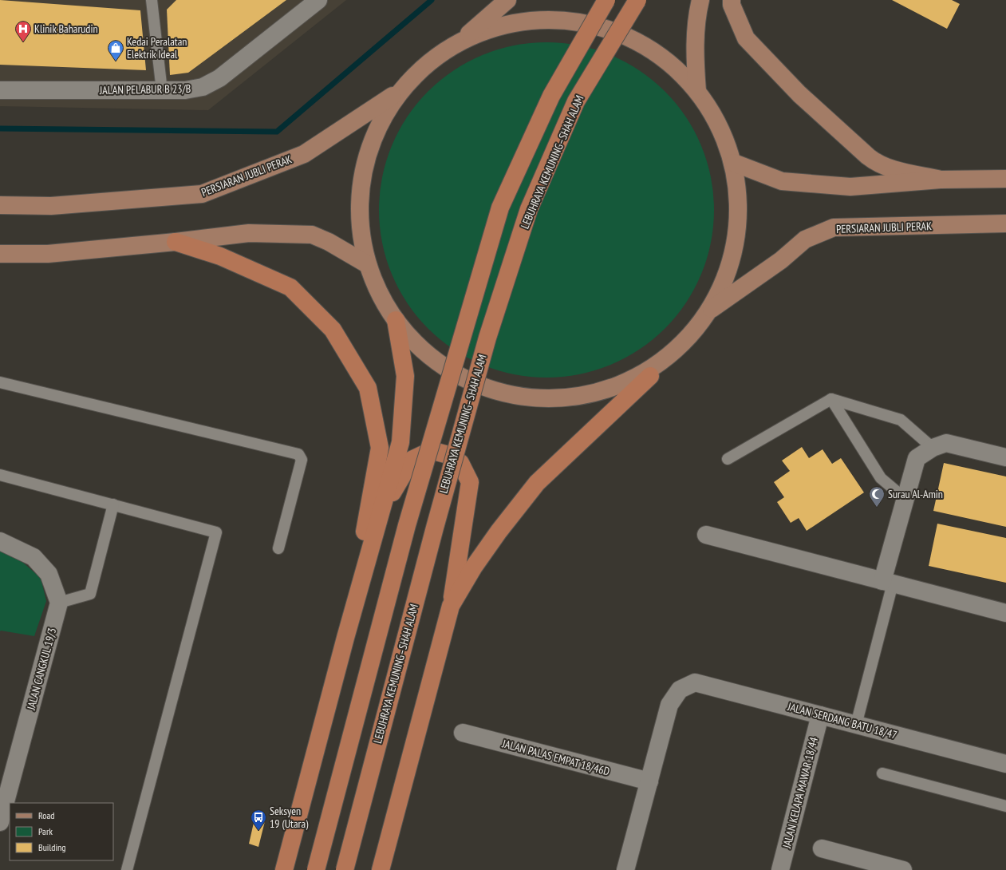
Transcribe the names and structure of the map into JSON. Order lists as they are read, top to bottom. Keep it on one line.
{"streets":{"highway":["LEBUHRAYA KEMUNING–SHAH ALAM"],"main road":["PERSIARAN JUBLI PERAK"],"street":["JALAN PELABUR B 23/B","JALAN CANGKUL 19/3","JALAN SERDANG BATU 18/47","JALAN PALAS EMPAT 18/46D","JALAN KELAPA MAWAR 18/44"]},"crossings":[["JALAN SERDANG BATU 18/47","JALAN PALAS EMPAT 18/46D"],["JALAN SERDANG BATU 18/47","JALAN KELAPA MAWAR 18/44"]],"places":{"hospital":["Klinik Baharudin"],"shop":["Kedai Peralatan Elektrik Ideal"],"mosque":["Surau Al-Amin"],"bus stop":["Seksyen 19 (Utara)"]},"legend":["Road","Park","Building"]}
